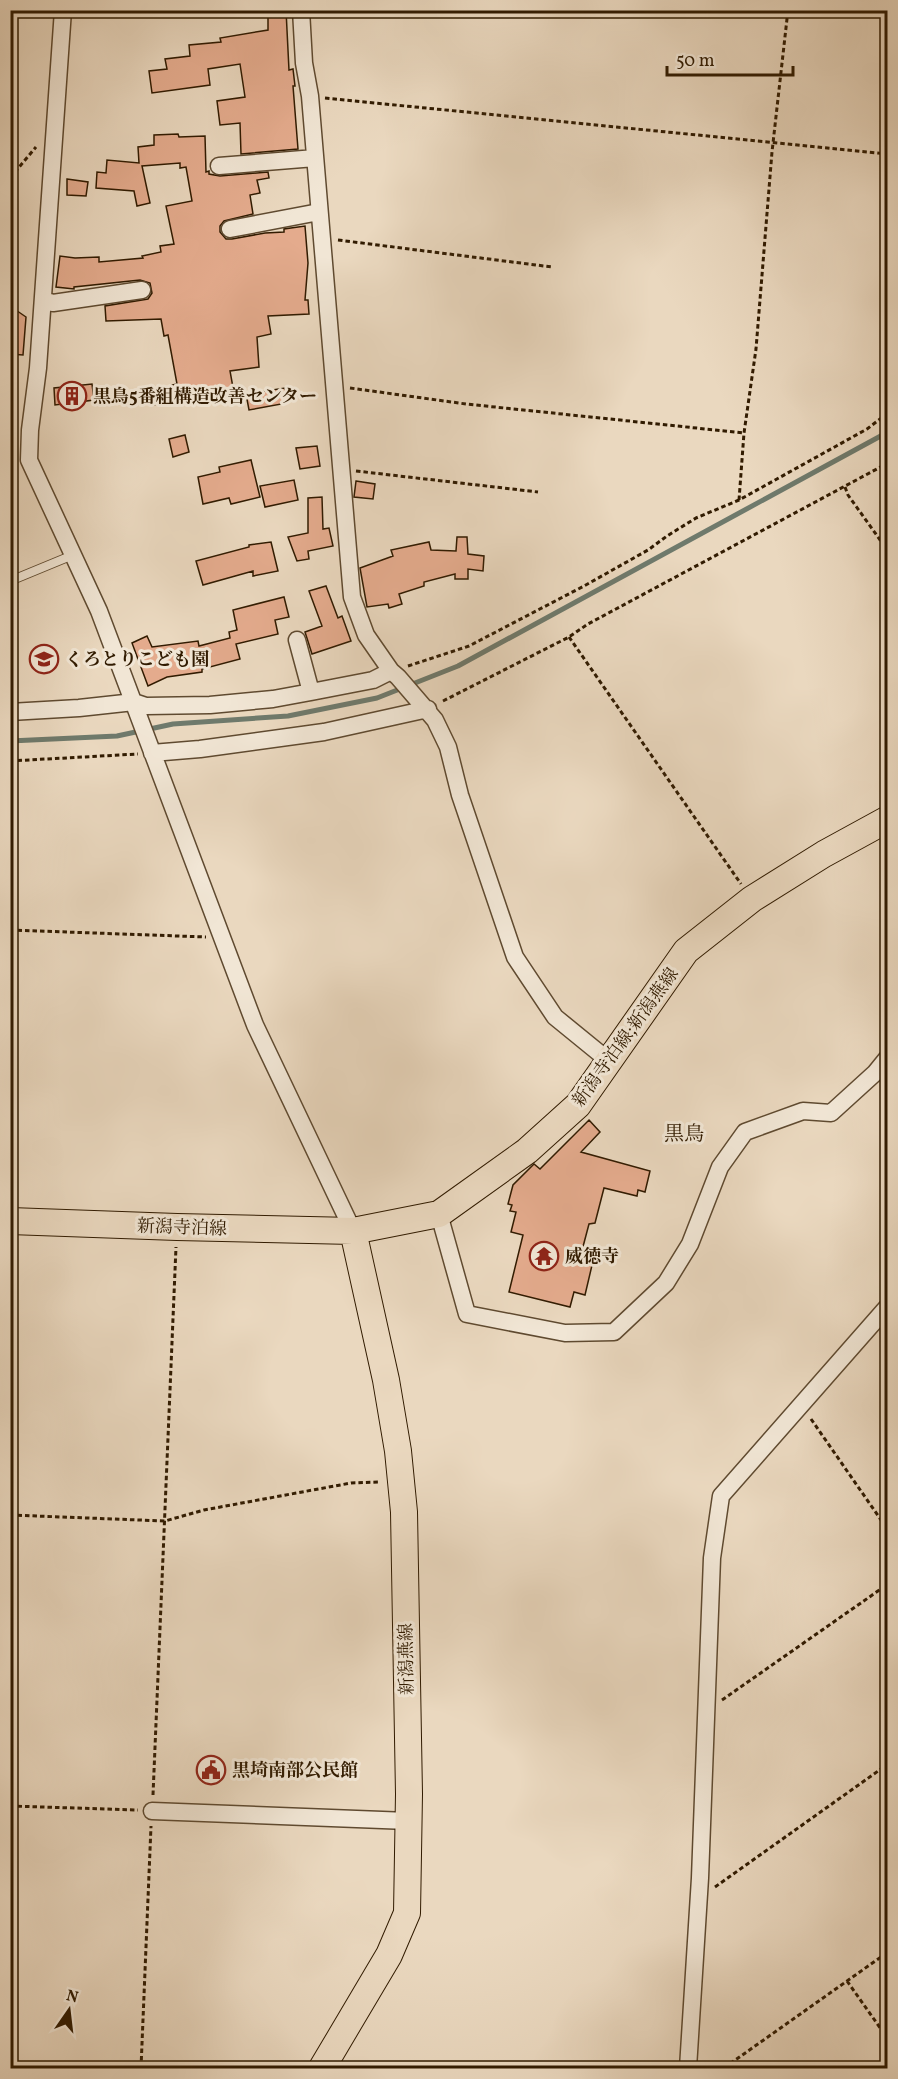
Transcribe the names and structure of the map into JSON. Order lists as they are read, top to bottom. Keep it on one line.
{"streets":{"main road":["新潟寺泊線;新潟燕線","新潟寺泊線","新潟燕線"]},"crossings":[["新潟寺泊線;新潟燕線","新潟寺泊線"],["新潟寺泊線;新潟燕線","新潟燕線"],["新潟寺泊線","新潟燕線"]],"districts":["黒鳥"],"places":{"building":["黒鳥5番組構造改善センター"],"school or university":["くろとりこども園"],"temple":["威徳寺"],"public building":["黒埼南部公民館"]},"scale_bar":"50 m","north":"top"}
